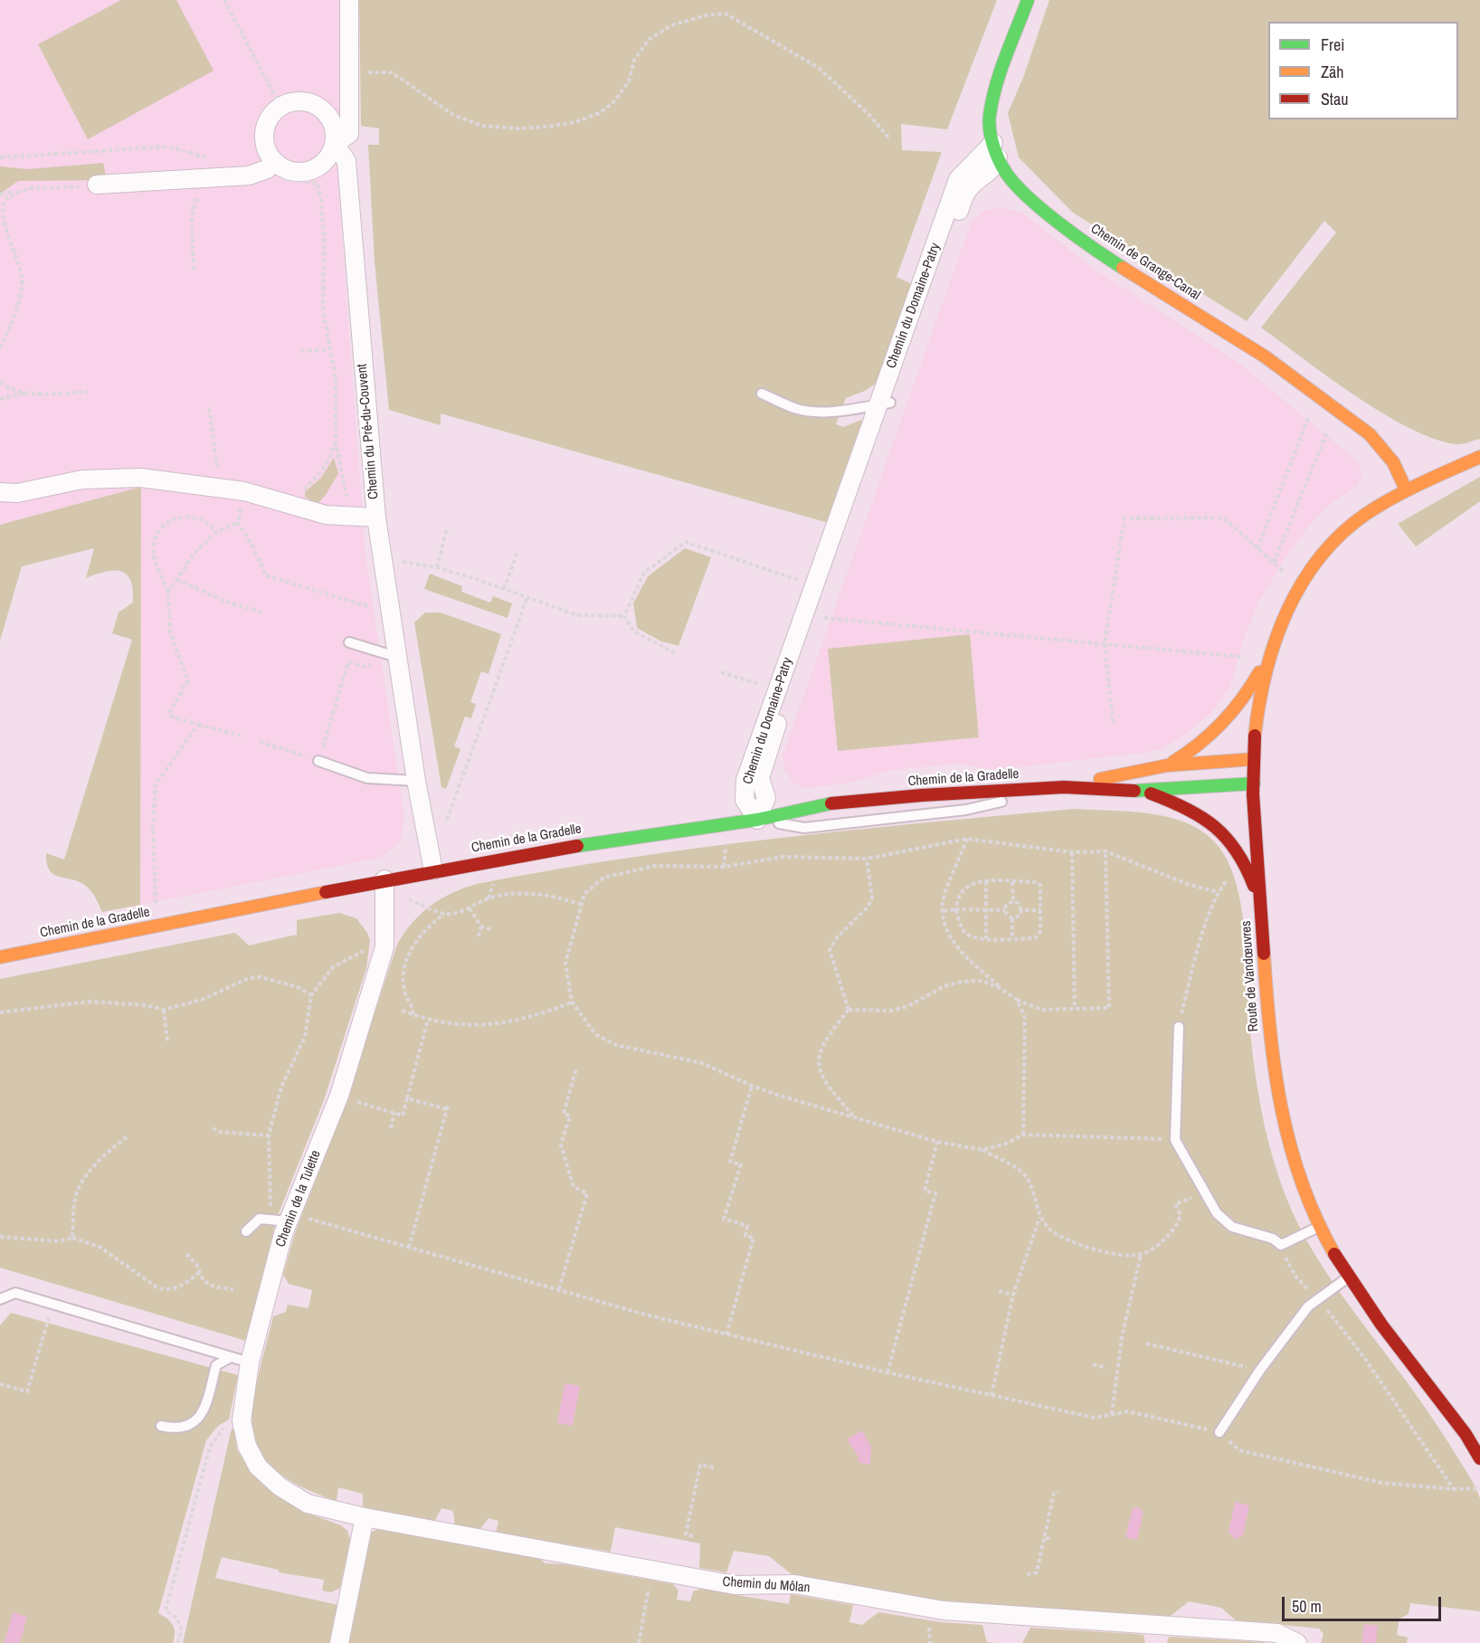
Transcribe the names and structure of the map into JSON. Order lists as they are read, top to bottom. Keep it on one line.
{"streets":{"street":["Chemin de Grange-Canal","Chemin du Domaine-Patry","Chemin du Pré-du-Couvent","Chemin de la Gradelle","Route de Vandœuvres","Chemin de la Tulette","Chemin du Môlan"]},"crossings":[["Chemin de Grange-Canal","Chemin du Domaine-Patry"],["Chemin de Grange-Canal","Route de Vandœuvres"],["Chemin du Domaine-Patry","Chemin de la Gradelle"],["Chemin du Pré-du-Couvent","Chemin de la Gradelle"],["Chemin de la Gradelle","Route de Vandœuvres"],["Chemin de la Gradelle","Chemin de la Tulette"],["Chemin de la Tulette","Chemin du Môlan"]],"legend":["Frei","Zäh","Stau"],"scale_bar":"50 m"}
